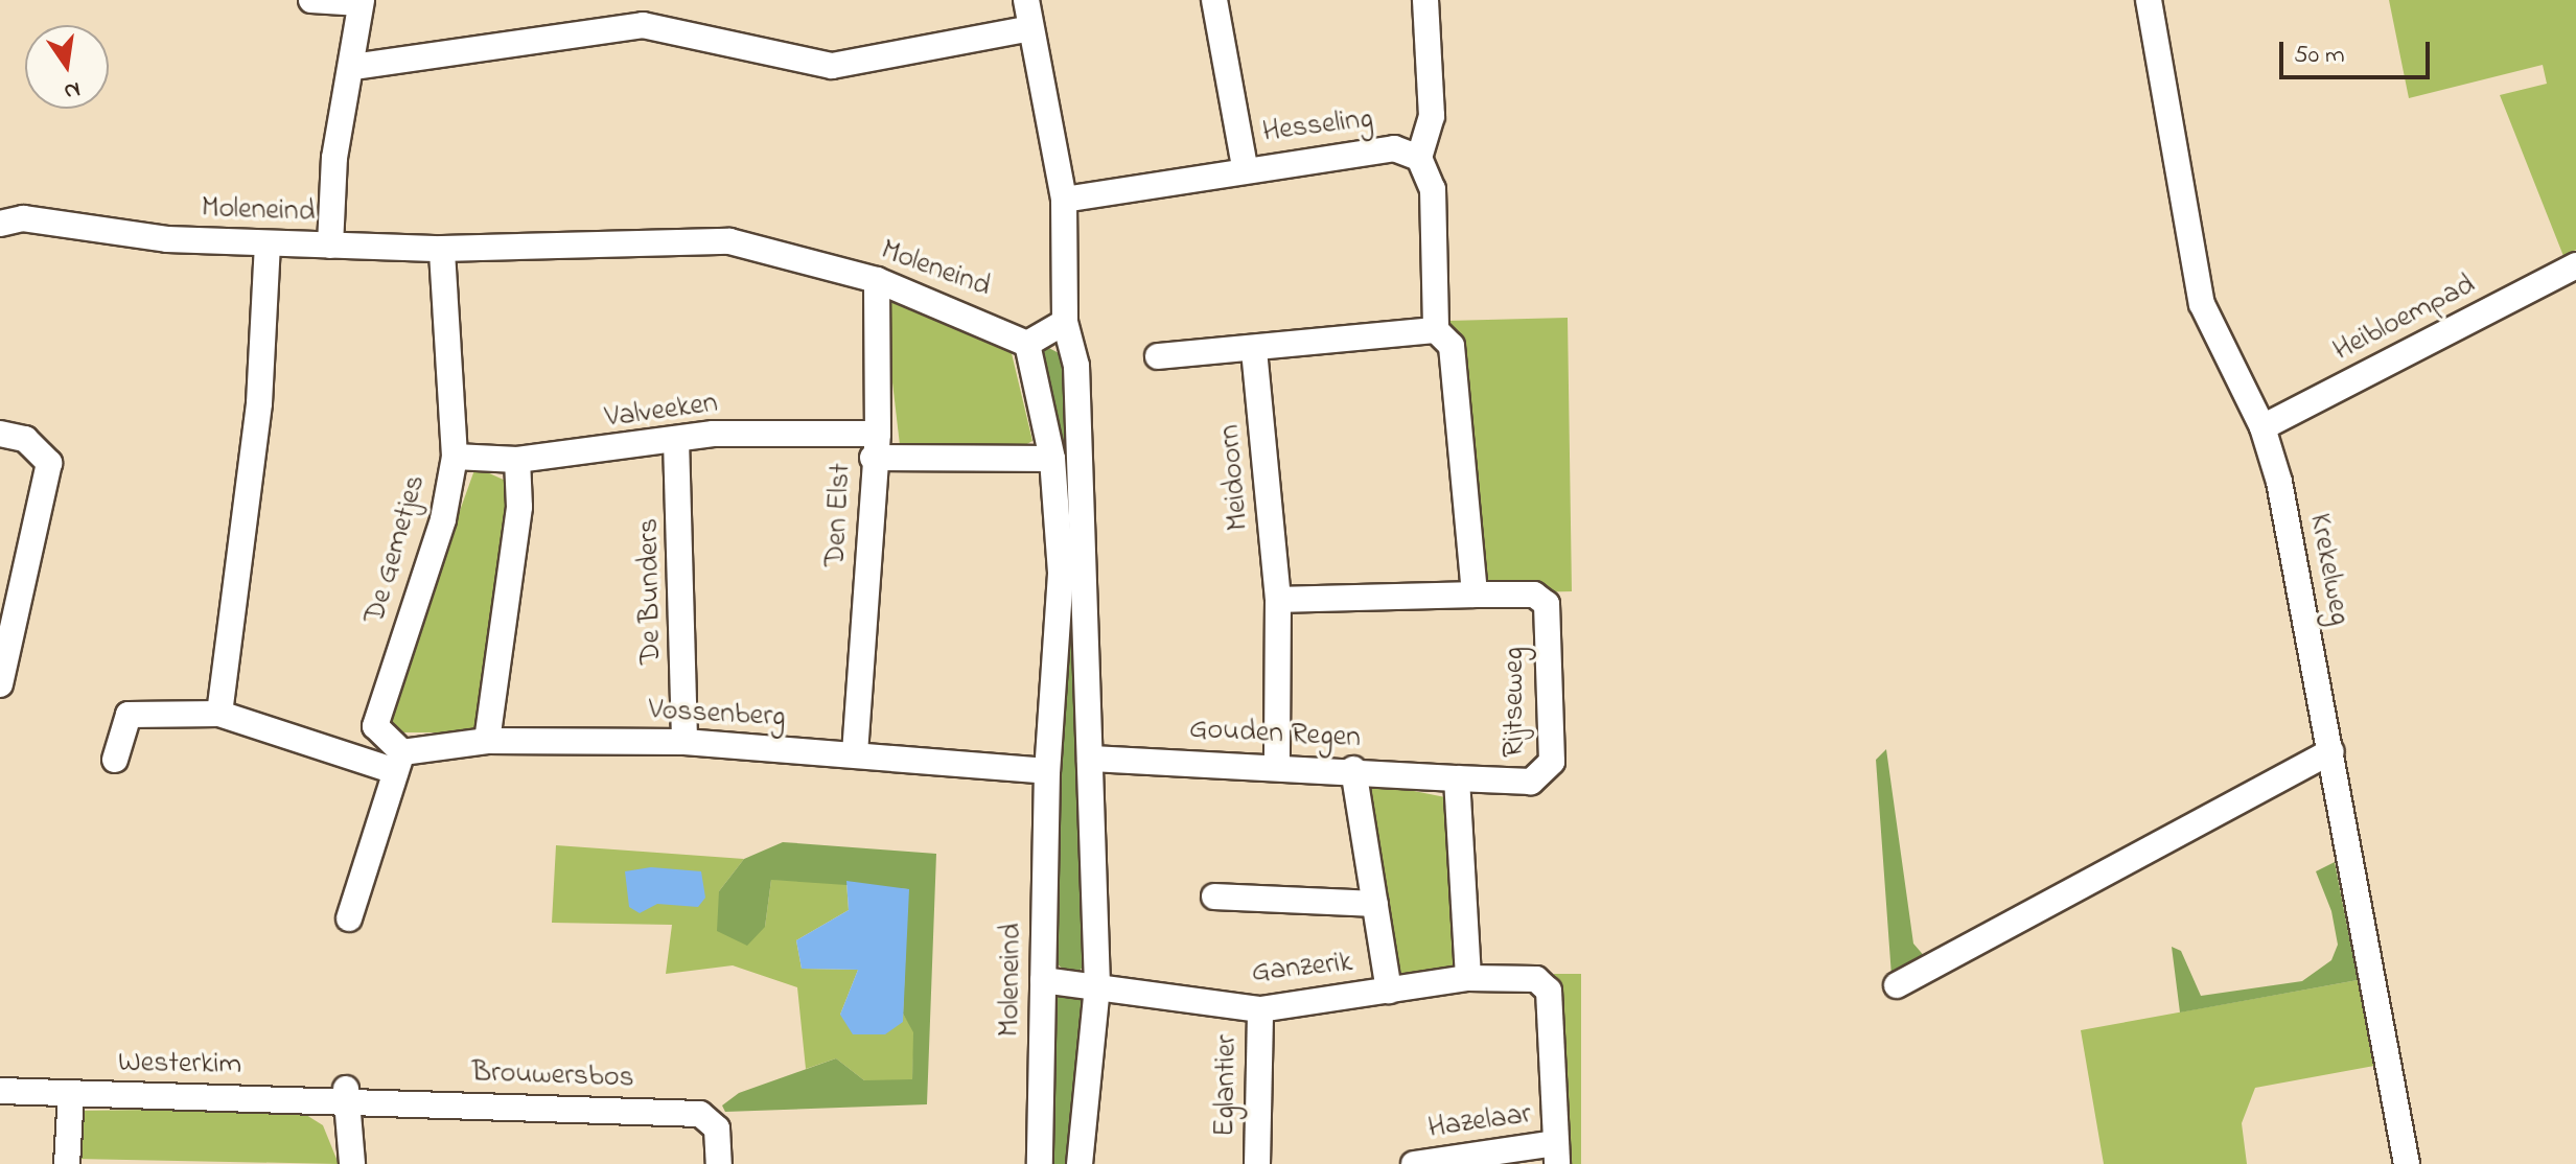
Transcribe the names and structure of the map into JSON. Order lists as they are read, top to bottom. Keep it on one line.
{"streets":{"street":["Hesseling","Moleneind","Heibloempad","Valveeken","Meidoorn","Den Elst","De Gemetjes","Krekelweg","De Bunders","Rijtseweg","Vossenberg","Gouden Regen","Ganzerik","Westerkim","Brouwersbos","Eglantier","Hazelaar"]},"crossings":[["Moleneind","Valveeken"],["Moleneind","Den Elst"],["Moleneind","De Gemetjes"],["Moleneind","Vossenberg"],["Moleneind","Ganzerik"],["Heibloempad","Krekelweg"],["Valveeken","Den Elst"],["Valveeken","De Gemetjes"],["Valveeken","De Bunders"],["Meidoorn","Gouden Regen"],["Den Elst","Vossenberg"],["De Gemetjes","Vossenberg"],["De Bunders","Vossenberg"],["Rijtseweg","Gouden Regen"],["Ganzerik","Eglantier"],["Westerkim","Brouwersbos"]],"scale_bar":"50 m","north":"bottom"}
